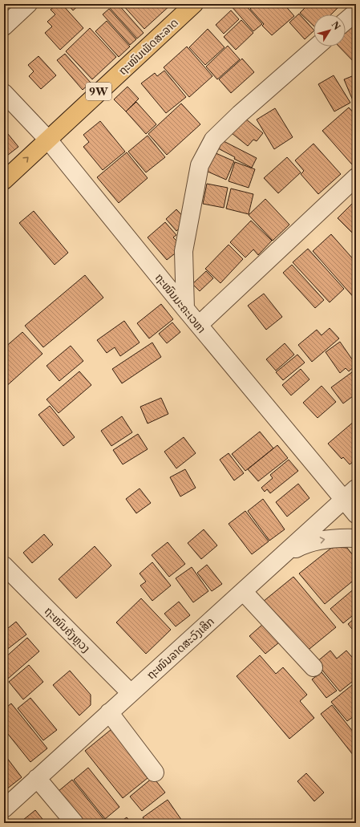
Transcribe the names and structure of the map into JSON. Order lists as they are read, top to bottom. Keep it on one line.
{"streets":{"main road":["ຖະໜົນເພັດສະລາດ","9W"],"street":["ຖະໜົນມະຄະເວຫາ","ຖະໜົນຄັງຫຼວງ","ຖະໜົນລາດສະວົງເສິກ"]},"crossings":[["ຖະໜົນເພັດສະລາດ","ຖະໜົນມະຄະເວຫາ"],["ຖະໜົນມະຄະເວຫາ","ຖະໜົນລາດສະວົງເສິກ"],["ຖະໜົນຄັງຫຼວງ","ຖະໜົນລາດສະວົງເສິກ"]],"north":"top right"}
